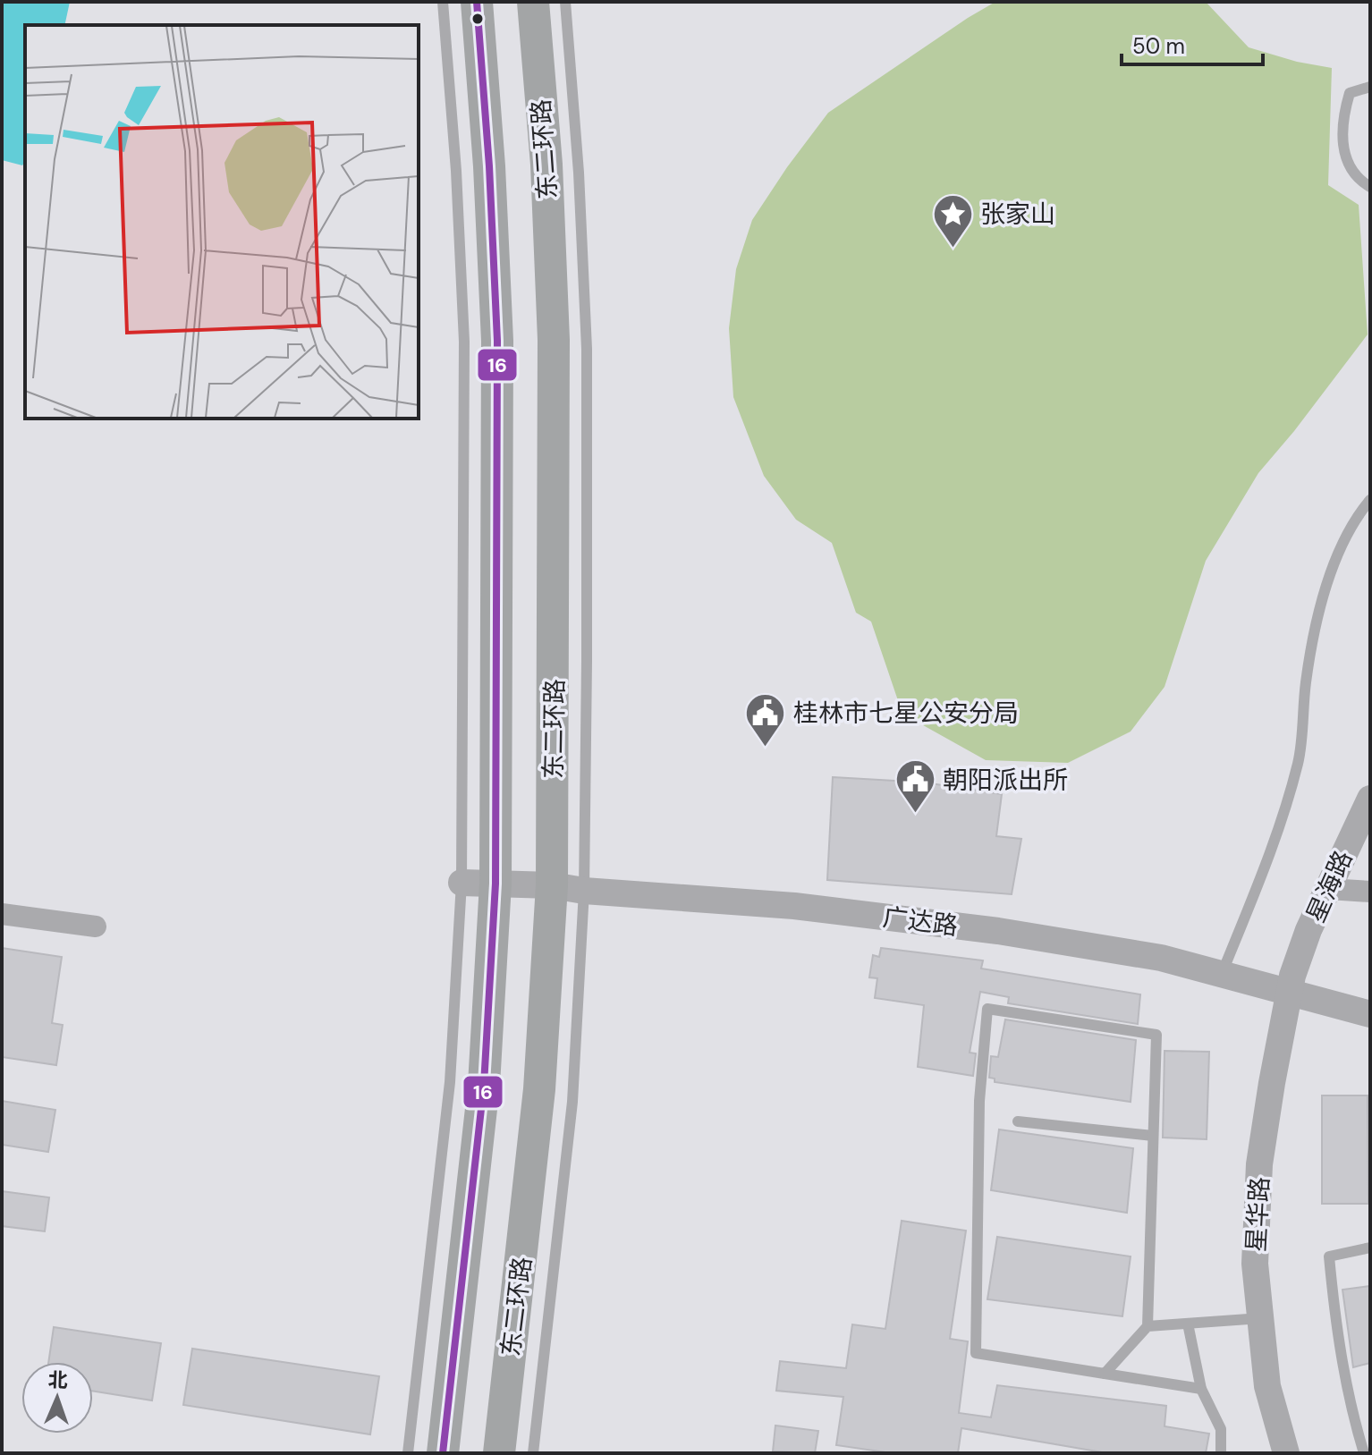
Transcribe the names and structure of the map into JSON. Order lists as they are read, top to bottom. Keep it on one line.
{"streets":{"main road":["东二环路"],"street":["星海路","广达路","星华路"]},"crossings":[["东二环路","广达路"],["星海路","广达路"],["星海路","星华路"],["广达路","星华路"]],"places":{"place":["张家山"],"public building":["桂林市七星公安分局","朝阳派出所"]},"lines":["transit line 16"],"scale_bar":"50 m","north":"top"}
